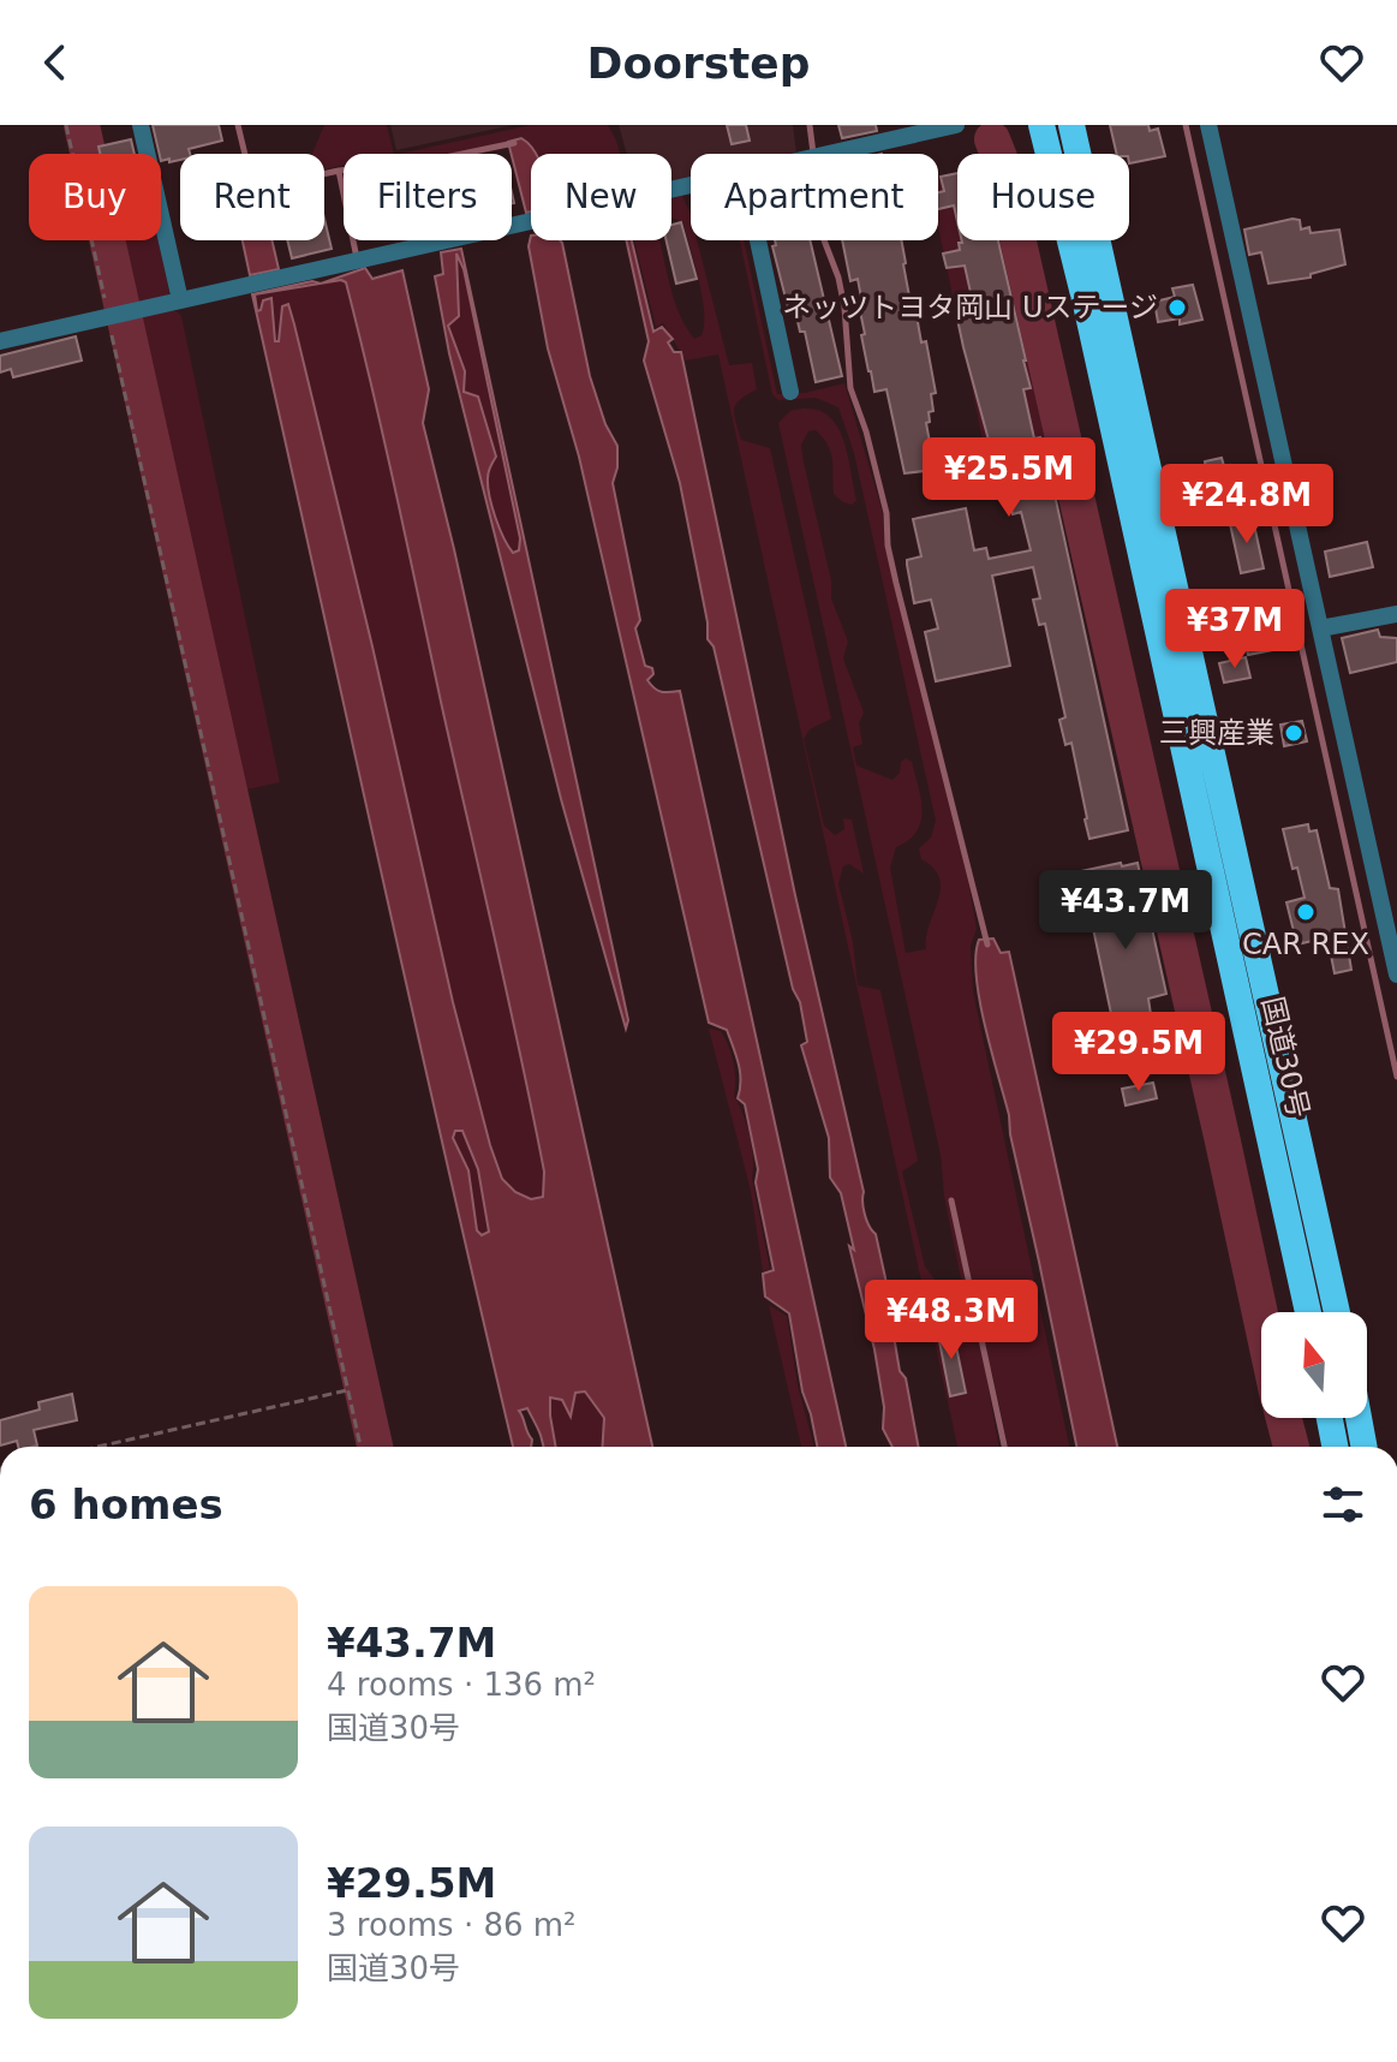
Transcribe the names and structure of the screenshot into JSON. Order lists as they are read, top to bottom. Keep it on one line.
{"streets":{"highway":["国道30号"]},"places":["ネッツトヨタ岡山 Uステージ","三興産業","CAR REX"],"north":"top","page":{"header":"Doorstep","chip":["Buy","Rent","Filters","New","Apartment","House"],"price":["¥25.5M","¥24.8M","¥37M","¥43.7M","¥29.5M","¥48.3M"],"heading":"6 homes","list":[{"name":"¥43.7M","note":"4 rooms · 136 m² · 国道30号"},{"name":"¥29.5M","note":"3 rooms · 86 m² · 国道30号"}]}}
